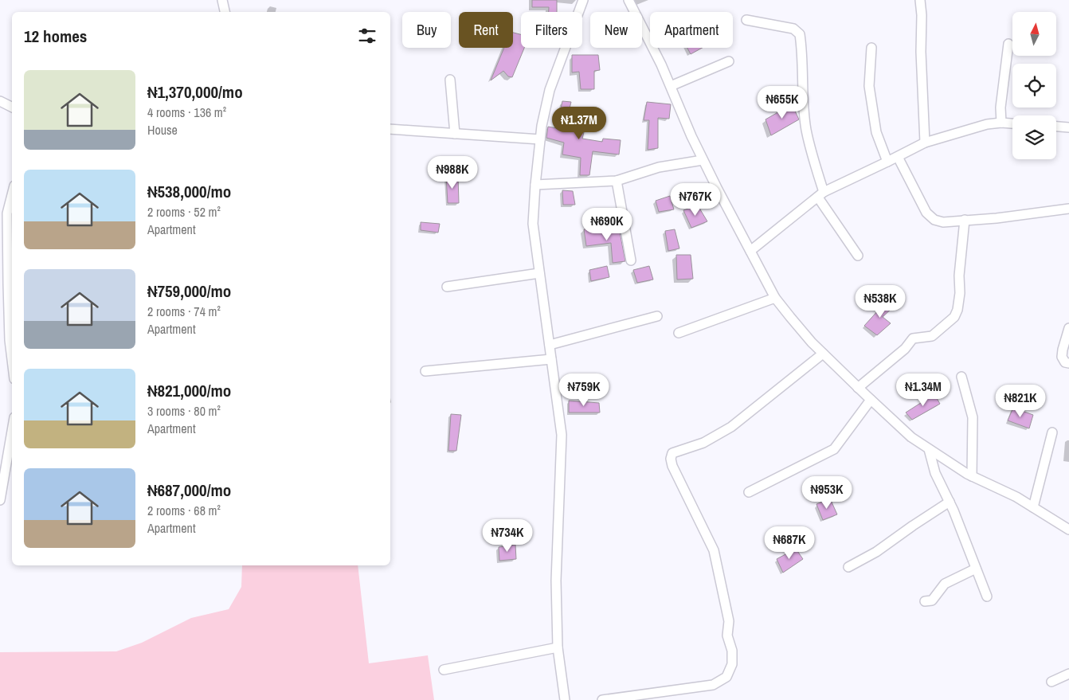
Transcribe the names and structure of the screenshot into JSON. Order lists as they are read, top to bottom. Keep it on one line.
{"north":"top","page":{"chip":["Buy","Rent","Filters","New","Apartment"],"heading":"12 homes","list":[{"name":"₦1,370,000/mo","note":"4 rooms · 136 m² · House"},{"name":"₦538,000/mo","note":"2 rooms · 52 m² · Apartment"},{"name":"₦759,000/mo","note":"2 rooms · 74 m² · Apartment"},{"name":"₦821,000/mo","note":"3 rooms · 80 m² · Apartment"},{"name":"₦687,000/mo","note":"2 rooms · 68 m² · Apartment"}],"price":["₦655K","₦1.37M","₦988K","₦767K","₦690K","₦538K","₦759K","₦1.34M","₦821K","₦953K","₦734K","₦687K"]}}
